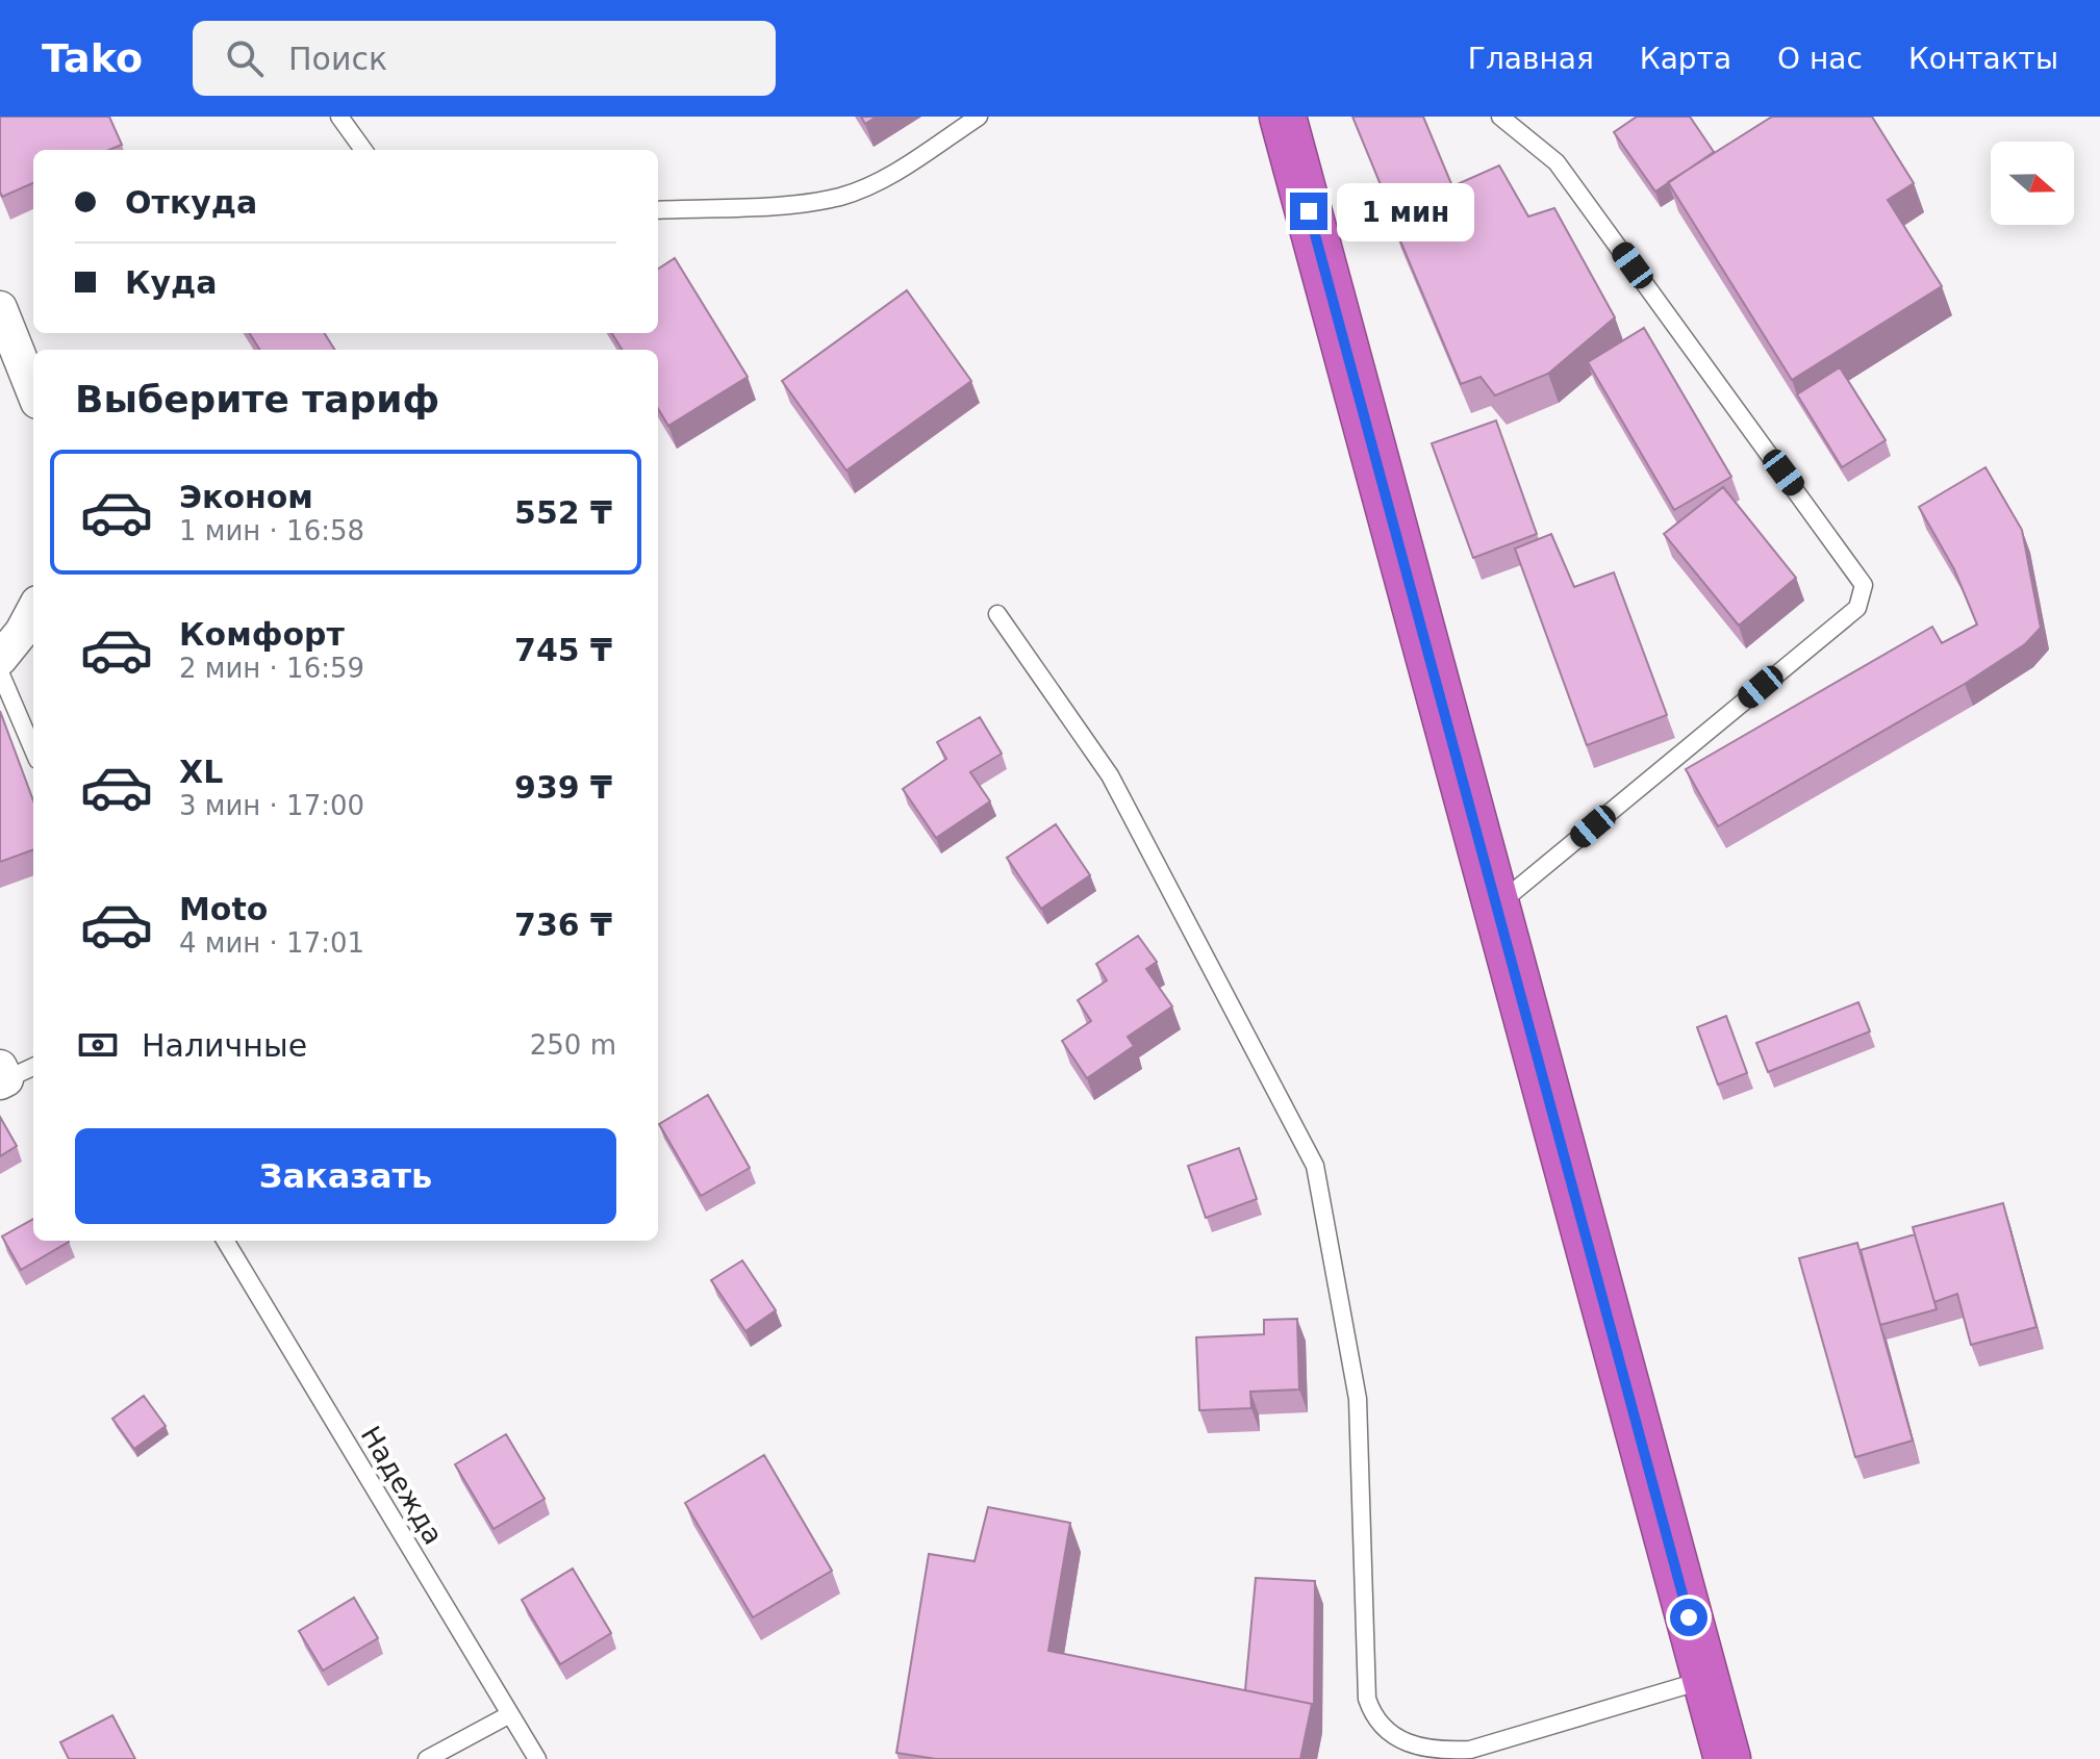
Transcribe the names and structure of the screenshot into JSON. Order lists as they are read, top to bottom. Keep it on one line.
{"streets":{"lane":["Надежда"]},"north":"right","page":{"header":"Tako","search":"Поиск","nav":["Главная","Карта","О нас","Контакты"],"banner":["Откуда","Куда"],"bubble":"1 мин","heading":"Выберите тариф","list":[{"name":"Эконом","note":"1 мин · 16:58","value":"552 ₸"},{"name":"Комфорт","note":"2 мин · 16:59","value":"745 ₸"},{"name":"XL","note":"3 мин · 17:00","value":"939 ₸"},{"name":"Moto","note":"4 мин · 17:01","value":"736 ₸"}],"pay":["Наличные","250 m"],"buttons":"Заказать"}}
